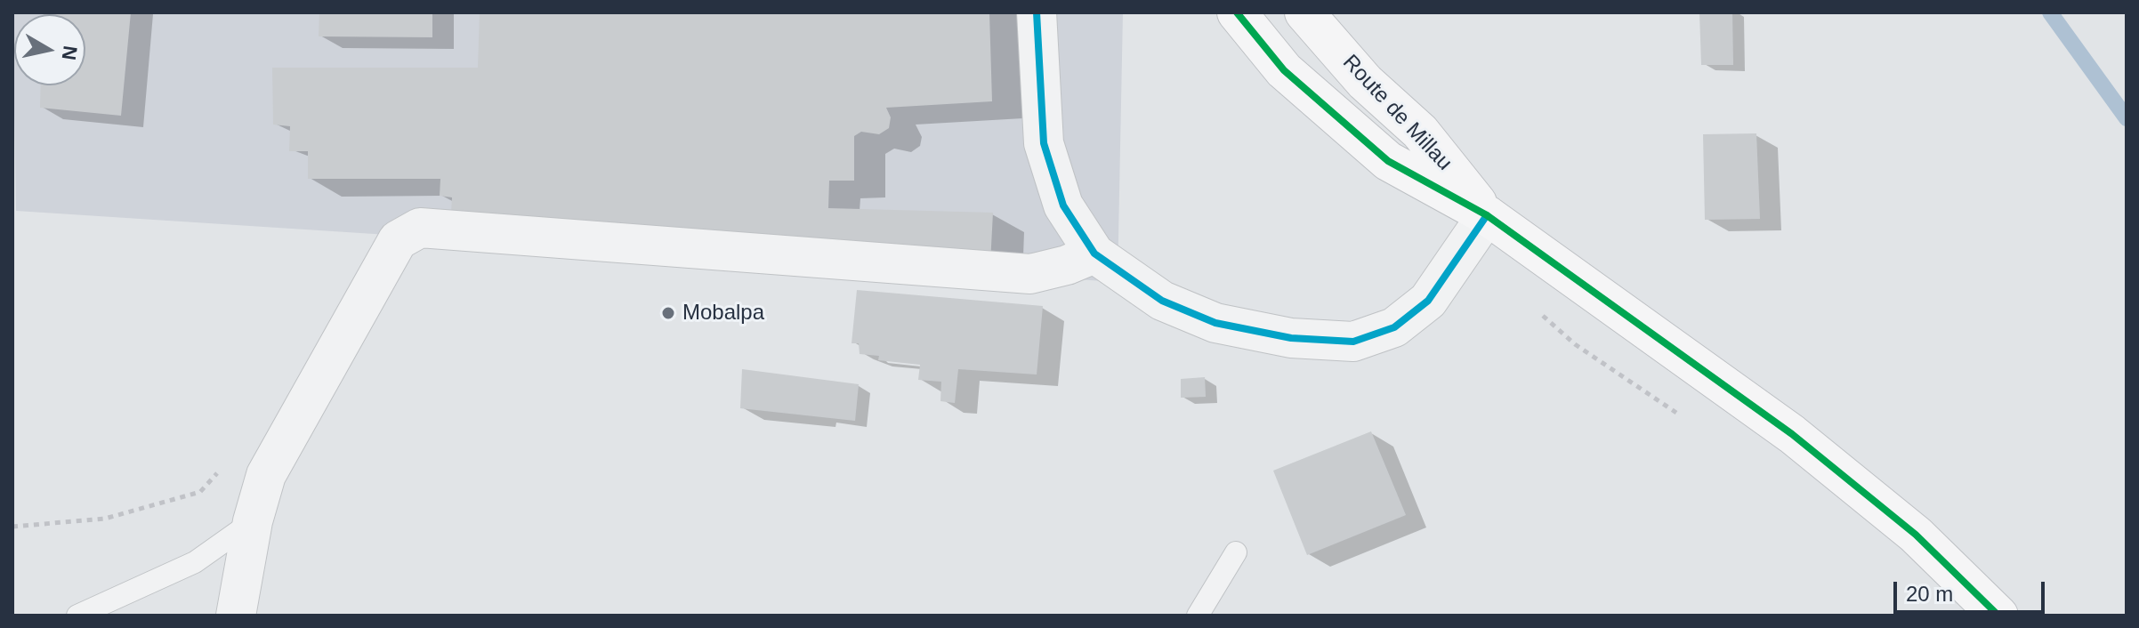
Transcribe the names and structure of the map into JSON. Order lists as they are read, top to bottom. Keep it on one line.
{"streets":{"main road":["Route de Millau"]},"places":["Mobalpa"],"scale_bar":"20 m","north":"right"}
